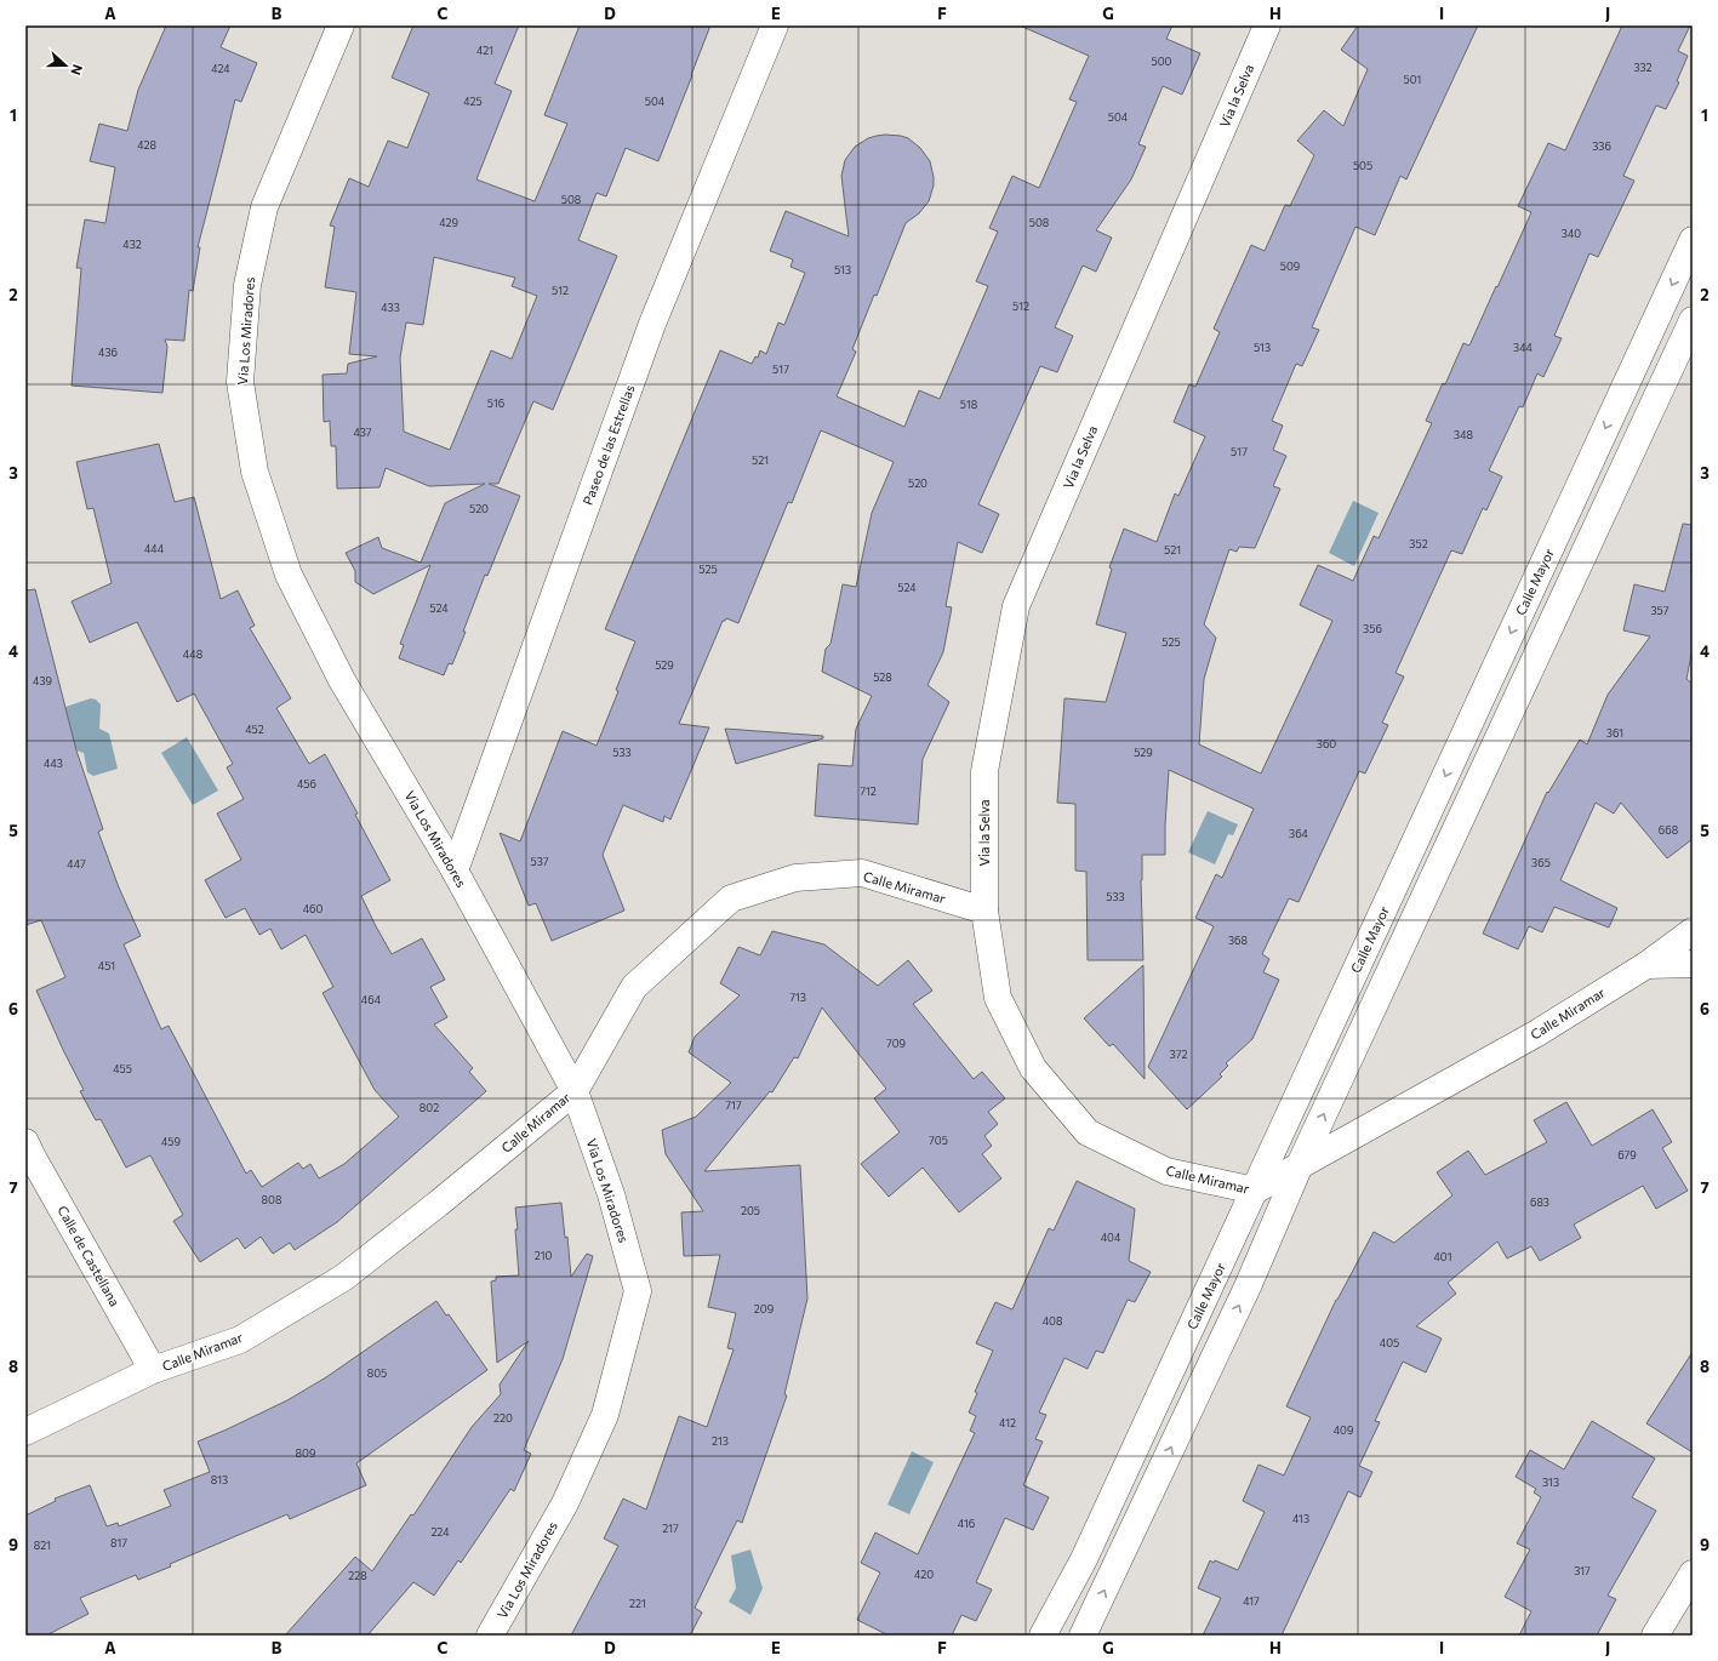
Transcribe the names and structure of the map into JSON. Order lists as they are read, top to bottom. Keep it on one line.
{"streets":{"street":["Via la Selva","Via Los Miradores","Paseo de las Estrellas","Calle Mayor","Calle Miramar","Calle de Castellana"]},"crossings":[["Via la Selva","Calle Miramar"],["Via Los Miradores","Paseo de las Estrellas"],["Via Los Miradores","Calle Miramar"],["Calle Mayor","Calle Miramar"],["Calle Miramar","Calle de Castellana"]],"house_numbers":["421","500","332","424","501","425","504","504","428","336","505","508","429","508","340","432","509","513","512","512","433","513","344","436","517","516","518","437","348","517","521","520","520","352","444","521","525","524","524","357","356","525","448","529","528","439","452","361","360","533","529","443","456","712","668","364","537","365","447","533","460","368","451","713","464","709","372","455","717","802","705","459","679","808","683","205","404","210","401","209","408","405","805","220","412","409","213","809","813","313","413","416","217","224","817","821","317","420","228","417","221"],"north":"right","grid":{"columns":["A","B","C","D","E","F","G","H","I","J"],"rows":["1","2","3","4","5","6","7","8","9"]}}
